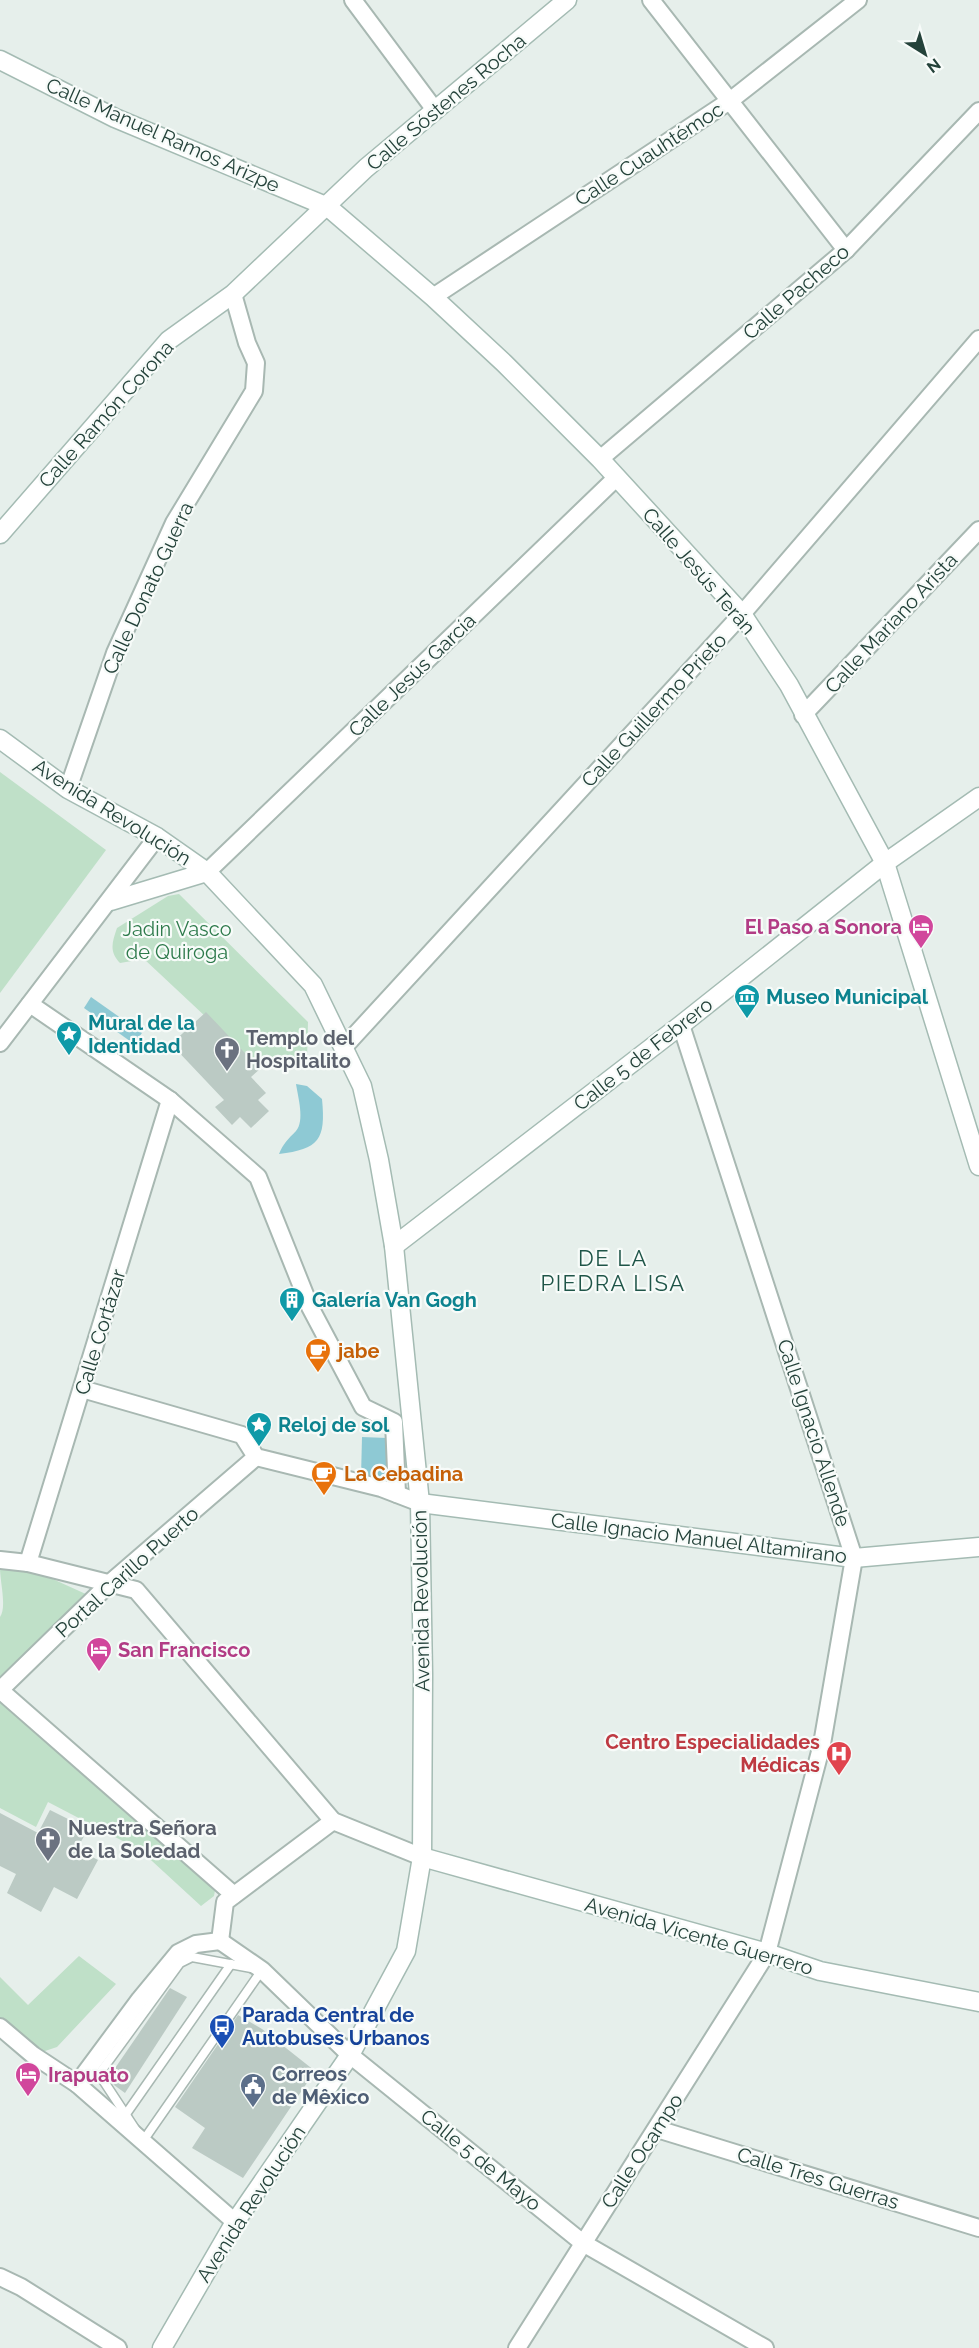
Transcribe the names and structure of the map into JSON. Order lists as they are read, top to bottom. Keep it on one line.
{"streets":{"street":["Calle Sóstenes Rocha","Calle Manuel Ramos Arizpe","Calle Cuauhtémoc","Calle Pacheco","Calle Ramón Corona","Calle Jesús Terán","Calle Donato Guerra","Calle Mariano Arista","Calle Jesús García","Calle Guillermo Prieto","Avenida Revolución","Calle 5 de Febrero","Calle Cortázar","Calle Ignacio Allende","Calle Ignacio Manuel Altamirano","Portal Carillo Puerto","Avenida Vicente Guerrero","Calle Ocampo","Calle 5 de Mayo","Calle Tres Guerras"]},"crossings":[["Calle Sóstenes Rocha","Calle Manuel Ramos Arizpe"],["Calle Sóstenes Rocha","Calle Ramón Corona"],["Calle Sóstenes Rocha","Calle Jesús Terán"],["Calle Manuel Ramos Arizpe","Calle Ramón Corona"],["Calle Manuel Ramos Arizpe","Calle Jesús Terán"],["Calle Cuauhtémoc","Calle Jesús Terán"],["Calle Pacheco","Calle Jesús Terán"],["Calle Ramón Corona","Calle Jesús Terán"],["Calle Ramón Corona","Calle Donato Guerra"],["Calle Jesús Terán","Calle Mariano Arista"],["Calle Jesús Terán","Calle Jesús García"],["Calle Jesús Terán","Calle Guillermo Prieto"],["Calle Jesús Terán","Calle 5 de Febrero"],["Calle Donato Guerra","Avenida Revolución"],["Calle Jesús García","Avenida Revolución"],["Calle Guillermo Prieto","Avenida Revolución"],["Avenida Revolución","Calle 5 de Febrero"],["Avenida Revolución","Calle Ignacio Manuel Altamirano"],["Avenida Revolución","Avenida Vicente Guerrero"],["Avenida Revolución","Calle 5 de Mayo"],["Calle 5 de Febrero","Calle Ignacio Allende"],["Calle Ignacio Allende","Calle Ignacio Manuel Altamirano"],["Calle Ignacio Allende","Avenida Vicente Guerrero"],["Calle Ignacio Allende","Calle Ocampo"],["Avenida Vicente Guerrero","Calle Ocampo"],["Calle Ocampo","Calle 5 de Mayo"],["Calle Ocampo","Calle Tres Guerras"]],"districts":["DE LA PIEDRA LISA"],"parks":["Jadin Vasco de Quiroga"],"places":{"hotel":["El Paso a Sonora","San Francisco","Irapuato"],"museum":["Museo Municipal"],"place":["Mural de la Identidad","Reloj de sol"],"church":["Templo del Hospitalito","Nuestra Señora de la Soledad"],"building":["Galería Van Gogh"],"cafe":["jabe","La Cebadina"],"hospital":["Centro Especialidades Médicas"],"bus stop":["Parada Central de Autobuses Urbanos"],"public building":["Correos de Mêxico"]},"north":"bottom right"}
